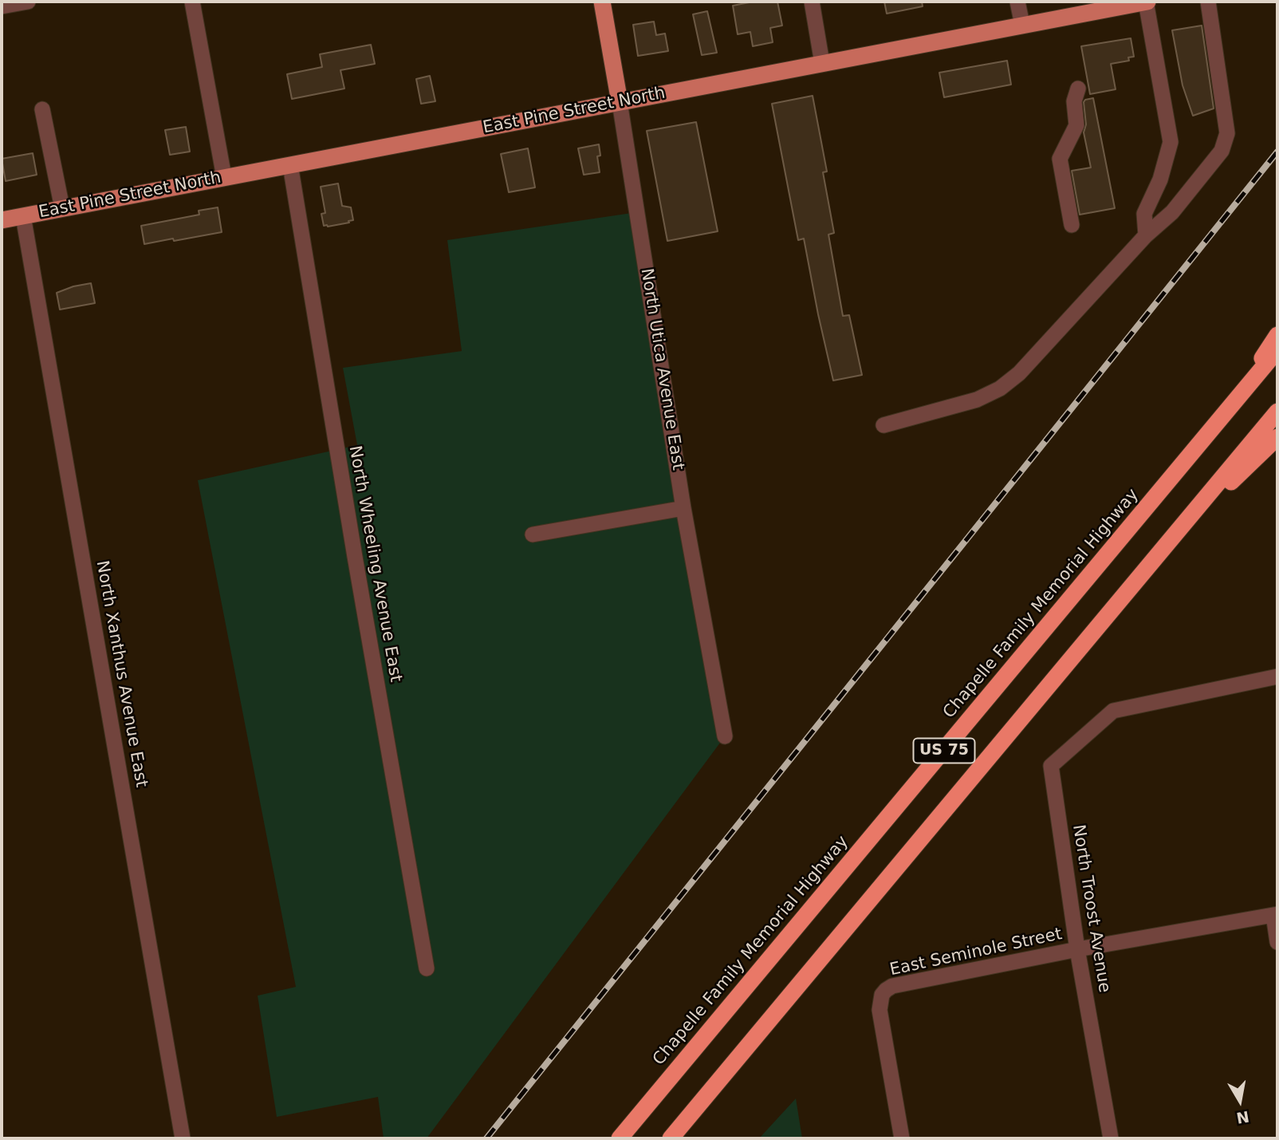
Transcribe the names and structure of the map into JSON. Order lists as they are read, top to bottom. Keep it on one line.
{"streets":{"highway":["Chapelle Family Memorial Highway","US 75"],"main road":["East Pine Street North","North Utica Avenue East"],"street":["North Wheeling Avenue East","North Xanthus Avenue East","North Troost Avenue","East Seminole Street"]},"crossings":[["East Pine Street North","North Utica Avenue East"],["East Pine Street North","North Wheeling Avenue East"],["East Pine Street North","North Xanthus Avenue East"],["North Troost Avenue","East Seminole Street"]],"north":"bottom"}
